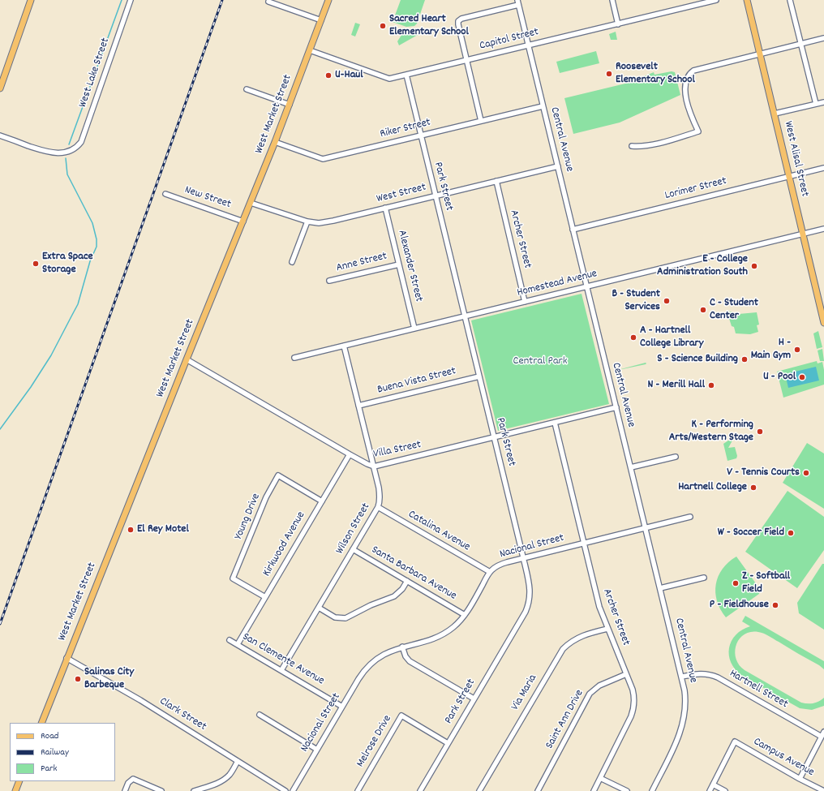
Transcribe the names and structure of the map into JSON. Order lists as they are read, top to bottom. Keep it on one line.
{"streets":{"main road":["West Market Street","West Alisal Street"],"street":["Capitol Street","West Lake Street","Riker Street","Central Avenue","Park Street","Lorimer Street","West Street","New Street","Archer Street","Anne Street","Alexander Street","Homestead Avenue","Buena Vista Street","Villa Street","Young Drive","Wilson Street","Catalina Avenue","Kirkwood Avenue","Nacional Street","Santa Barbara Avenue","San Clemente Avenue","Hartnell Street","Via Maria","Clark Street","Saint Ann Drive","Melrose Drive","Campus Avenue"]},"crossings":[["Capitol Street","West Market Street"],["Capitol Street","Central Avenue"],["Capitol Street","Park Street"],["West Market Street","Riker Street"],["West Market Street","West Street"],["West Market Street","New Street"],["West Market Street","Villa Street"],["West Market Street","Clark Street"],["Riker Street","Central Avenue"],["Riker Street","Park Street"],["Central Avenue","Lorimer Street"],["Central Avenue","West Street"],["Central Avenue","Homestead Avenue"],["Central Avenue","Villa Street"],["Central Avenue","Nacional Street"],["Central Avenue","Hartnell Street"],["West Alisal Street","Lorimer Street"],["West Alisal Street","Homestead Avenue"],["Park Street","West Street"],["Park Street","Homestead Avenue"],["Park Street","Buena Vista Street"],["Park Street","Villa Street"],["Park Street","Nacional Street"],["Park Street","Melrose Drive"],["West Street","Archer Street"],["West Street","Alexander Street"],["Archer Street","Homestead Avenue"],["Archer Street","Villa Street"],["Archer Street","Nacional Street"],["Archer Street","Via Maria"],["Archer Street","Saint Ann Drive"],["Anne Street","Alexander Street"],["Alexander Street","Homestead Avenue"],["Homestead Avenue","Wilson Street"],["Buena Vista Street","Wilson Street"],["Villa Street","Wilson Street"],["Villa Street","Kirkwood Avenue"],["Young Drive","Kirkwood Avenue"],["Wilson Street","Catalina Avenue"],["Wilson Street","Santa Barbara Avenue"],["Wilson Street","San Clemente Avenue"],["Catalina Avenue","Nacional Street"],["Kirkwood Avenue","San Clemente Avenue"],["Nacional Street","Santa Barbara Avenue"],["Nacional Street","San Clemente Avenue"]],"parks":["Central Park"],"places":["Sacred Heart Elementary School","Roosevelt Elementary School","U-Haul","Extra Space Storage","E - College Administration South","B - Student Services","C - Student Center","A - Hartnell College Library","H - Main Gym","S - Science Building","U - Pool","N - Merill Hall","K - Performing Arts/Western Stage","V - Tennis Courts","Hartnell College","El Rey Motel","W - Soccer Field","Z - Softball Field","P - Fieldhouse","Salinas City Barbeque"],"legend":["Road","Railway","Park"]}
